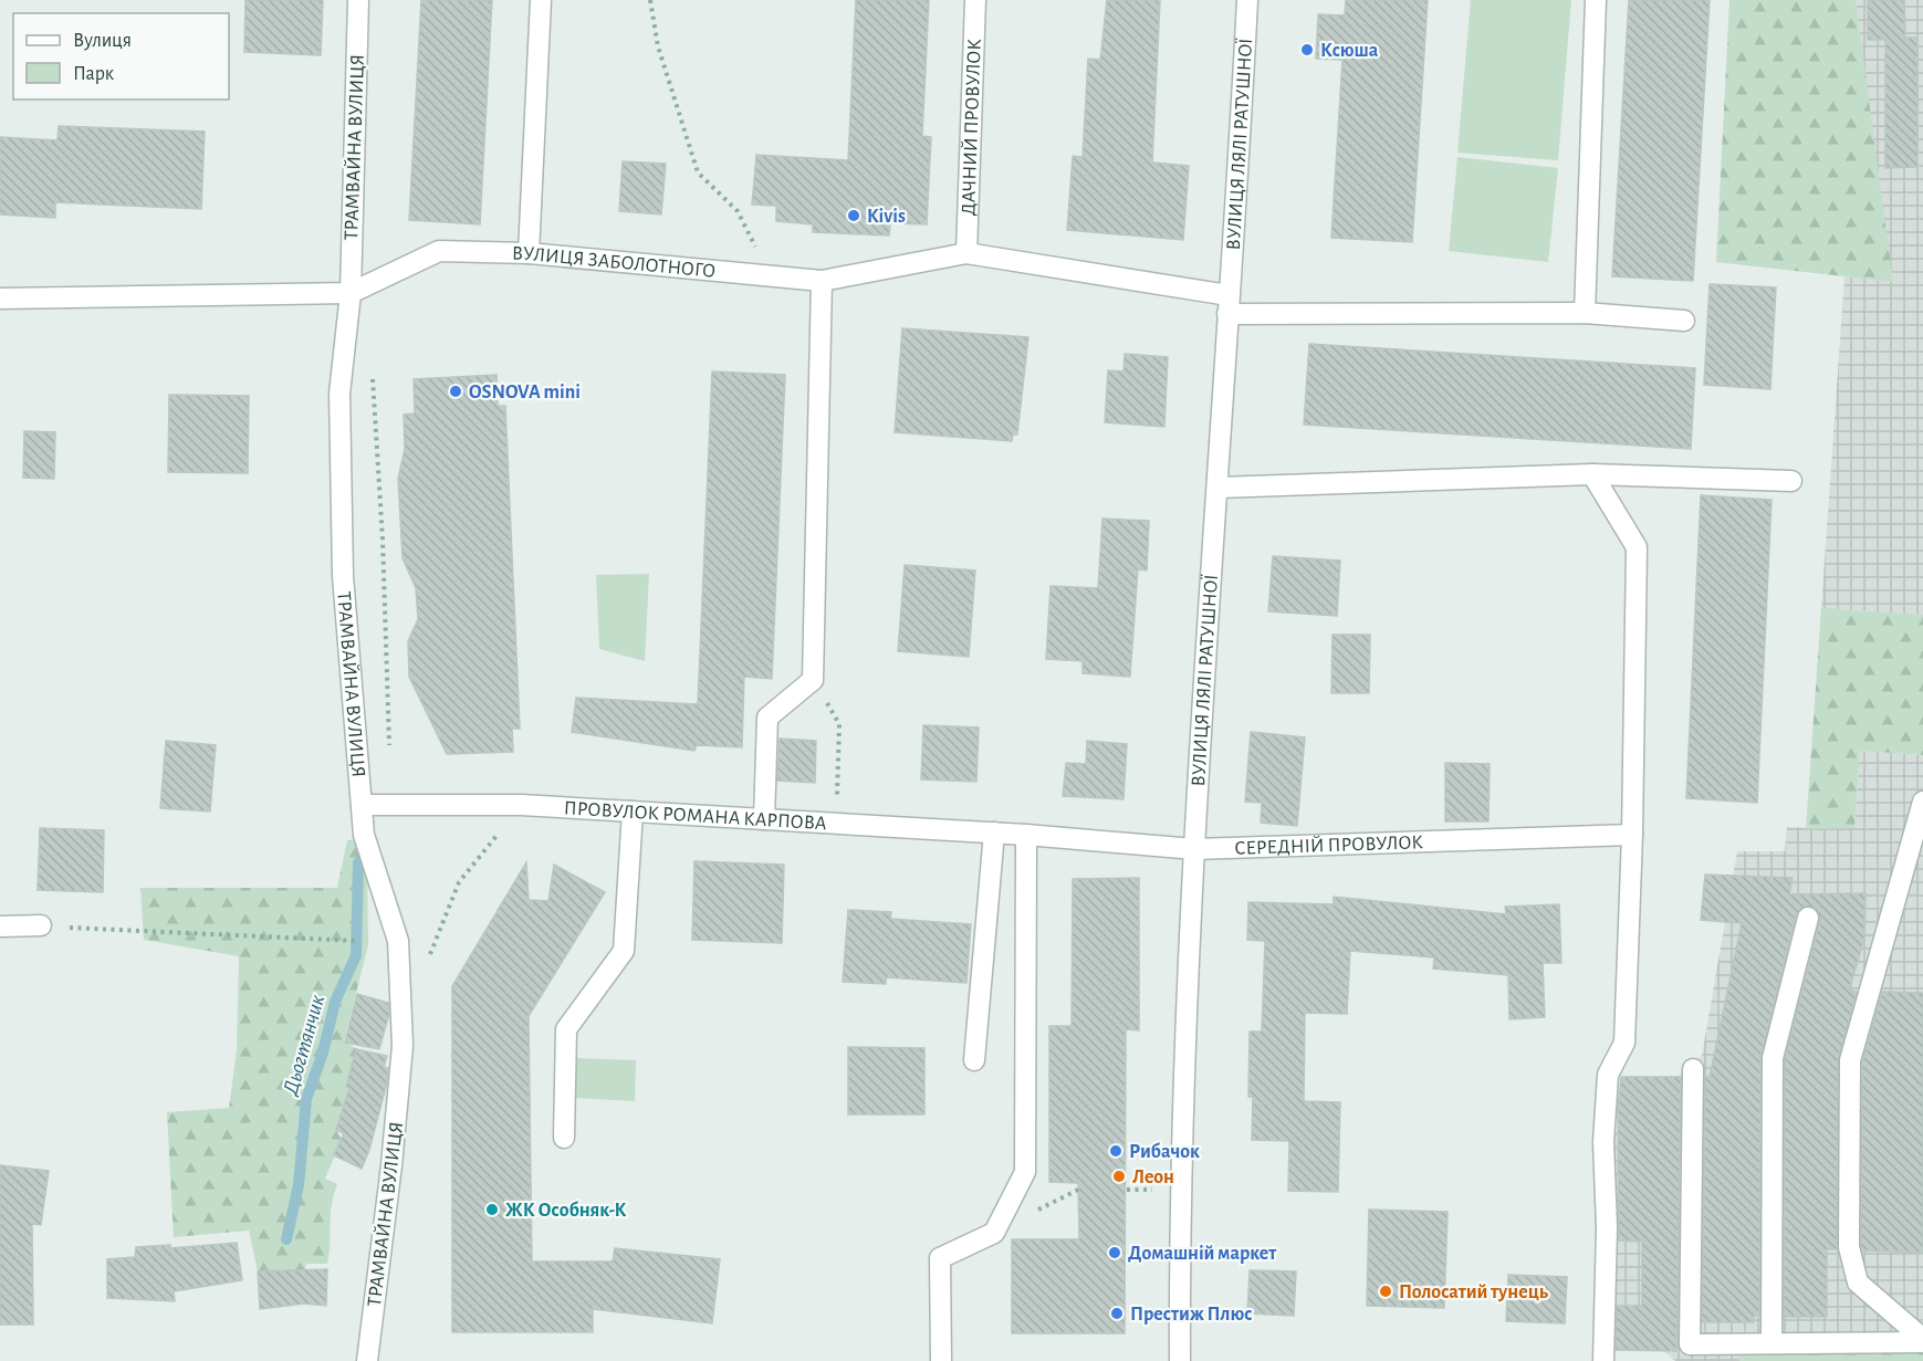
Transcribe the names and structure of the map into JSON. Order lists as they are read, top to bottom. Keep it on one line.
{"streets":{"street":["ДАЧНИЙ ПРОВУЛОК","ВУЛИЦЯ ЛЯЛІ РАТУШНОЇ","ТРАМВАЙНА ВУЛИЦЯ","ВУЛИЦЯ ЗАБОЛОТНОГО","ПРОВУЛОК РОМАНА КАРПОВА","СЕРЕДНІЙ ПРОВУЛОК"]},"crossings":[["ДАЧНИЙ ПРОВУЛОК","ВУЛИЦЯ ЗАБОЛОТНОГО"],["ВУЛИЦЯ ЛЯЛІ РАТУШНОЇ","ВУЛИЦЯ ЗАБОЛОТНОГО"],["ВУЛИЦЯ ЛЯЛІ РАТУШНОЇ","СЕРЕДНІЙ ПРОВУЛОК"],["ТРАМВАЙНА ВУЛИЦЯ","ВУЛИЦЯ ЗАБОЛОТНОГО"],["ТРАМВАЙНА ВУЛИЦЯ","ПРОВУЛОК РОМАНА КАРПОВА"],["ПРОВУЛОК РОМАНА КАРПОВА","СЕРЕДНІЙ ПРОВУЛОК"]],"water":["Дьогтянчик"],"places":["Ксюша","Kivis","OSNOVA mini","Рибачок","Леон","ЖК Особняк-К","Домашній маркет","Полосатий тунець","Престиж Плюс"],"legend":["Вулиця","Парк"]}
